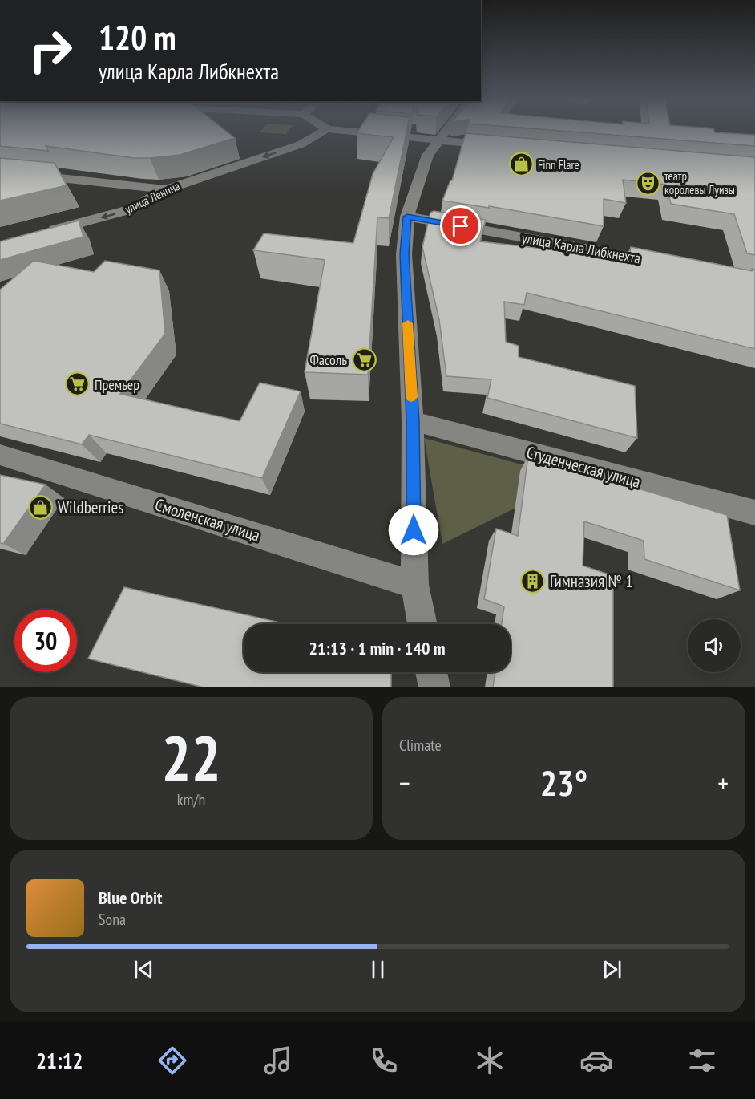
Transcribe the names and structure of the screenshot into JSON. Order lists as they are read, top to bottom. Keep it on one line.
{"streets":{"street":["улица Ленина","улица Карла Либкнехта","Студенческая улица","Смоленская улица"]},"one_way":["улица Ленина"],"places":{"shop":["Finn Flare","Wildberries"],"theatre":["театр королевы Луизы"],"supermarket":["Фасоль","Премьер"],"building":["Гимназия № 1"]},"page":{"turn":["120 m","улица Карла Либкнехта"],"limit":"30","trip":"21:13 · 1 min · 140 m","tile":[["22","km/h"],"Climate"],"heat":["−","23°","+"],"song":["Blue Orbit","Sona"],"tabs":"21:12"}}
